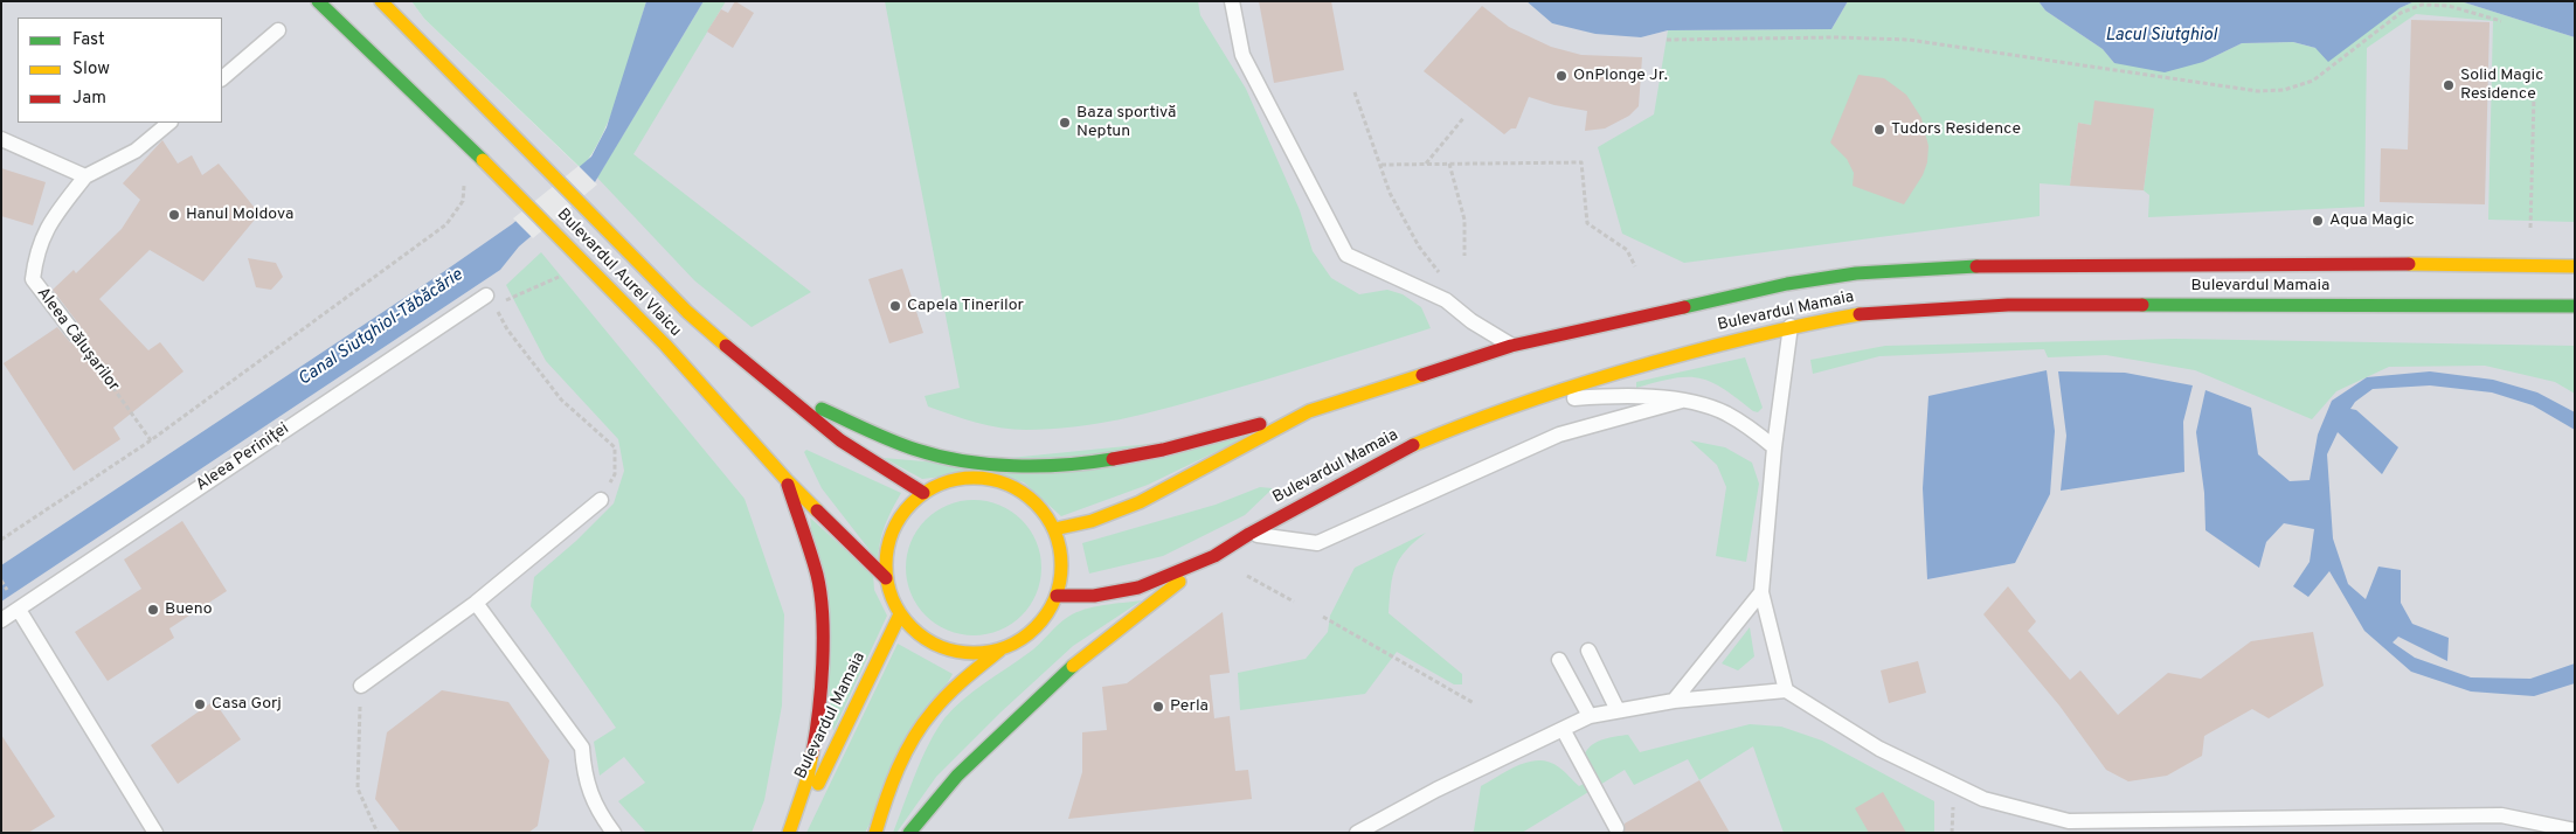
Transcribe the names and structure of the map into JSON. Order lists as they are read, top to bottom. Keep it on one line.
{"streets":{"main road":["Bulevardul Aurel Vlaicu","Bulevardul Mamaia"],"lane":["Aleea Călușarilor","Aleea Periniței"]},"crossings":[["Bulevardul Aurel Vlaicu","Bulevardul Mamaia"]],"water":["Lacul Siutghiol","Canal Siutghiol-Tăbăcărie"],"places":["OnPlonge Jr.","Solid Magic Residence","Baza sportivă Neptun","Tudors Residence","Hanul Moldova","Aqua Magic","Capela Tinerilor","Bueno","Casa Gorj","Perla"],"legend":["Fast","Slow","Jam"]}
